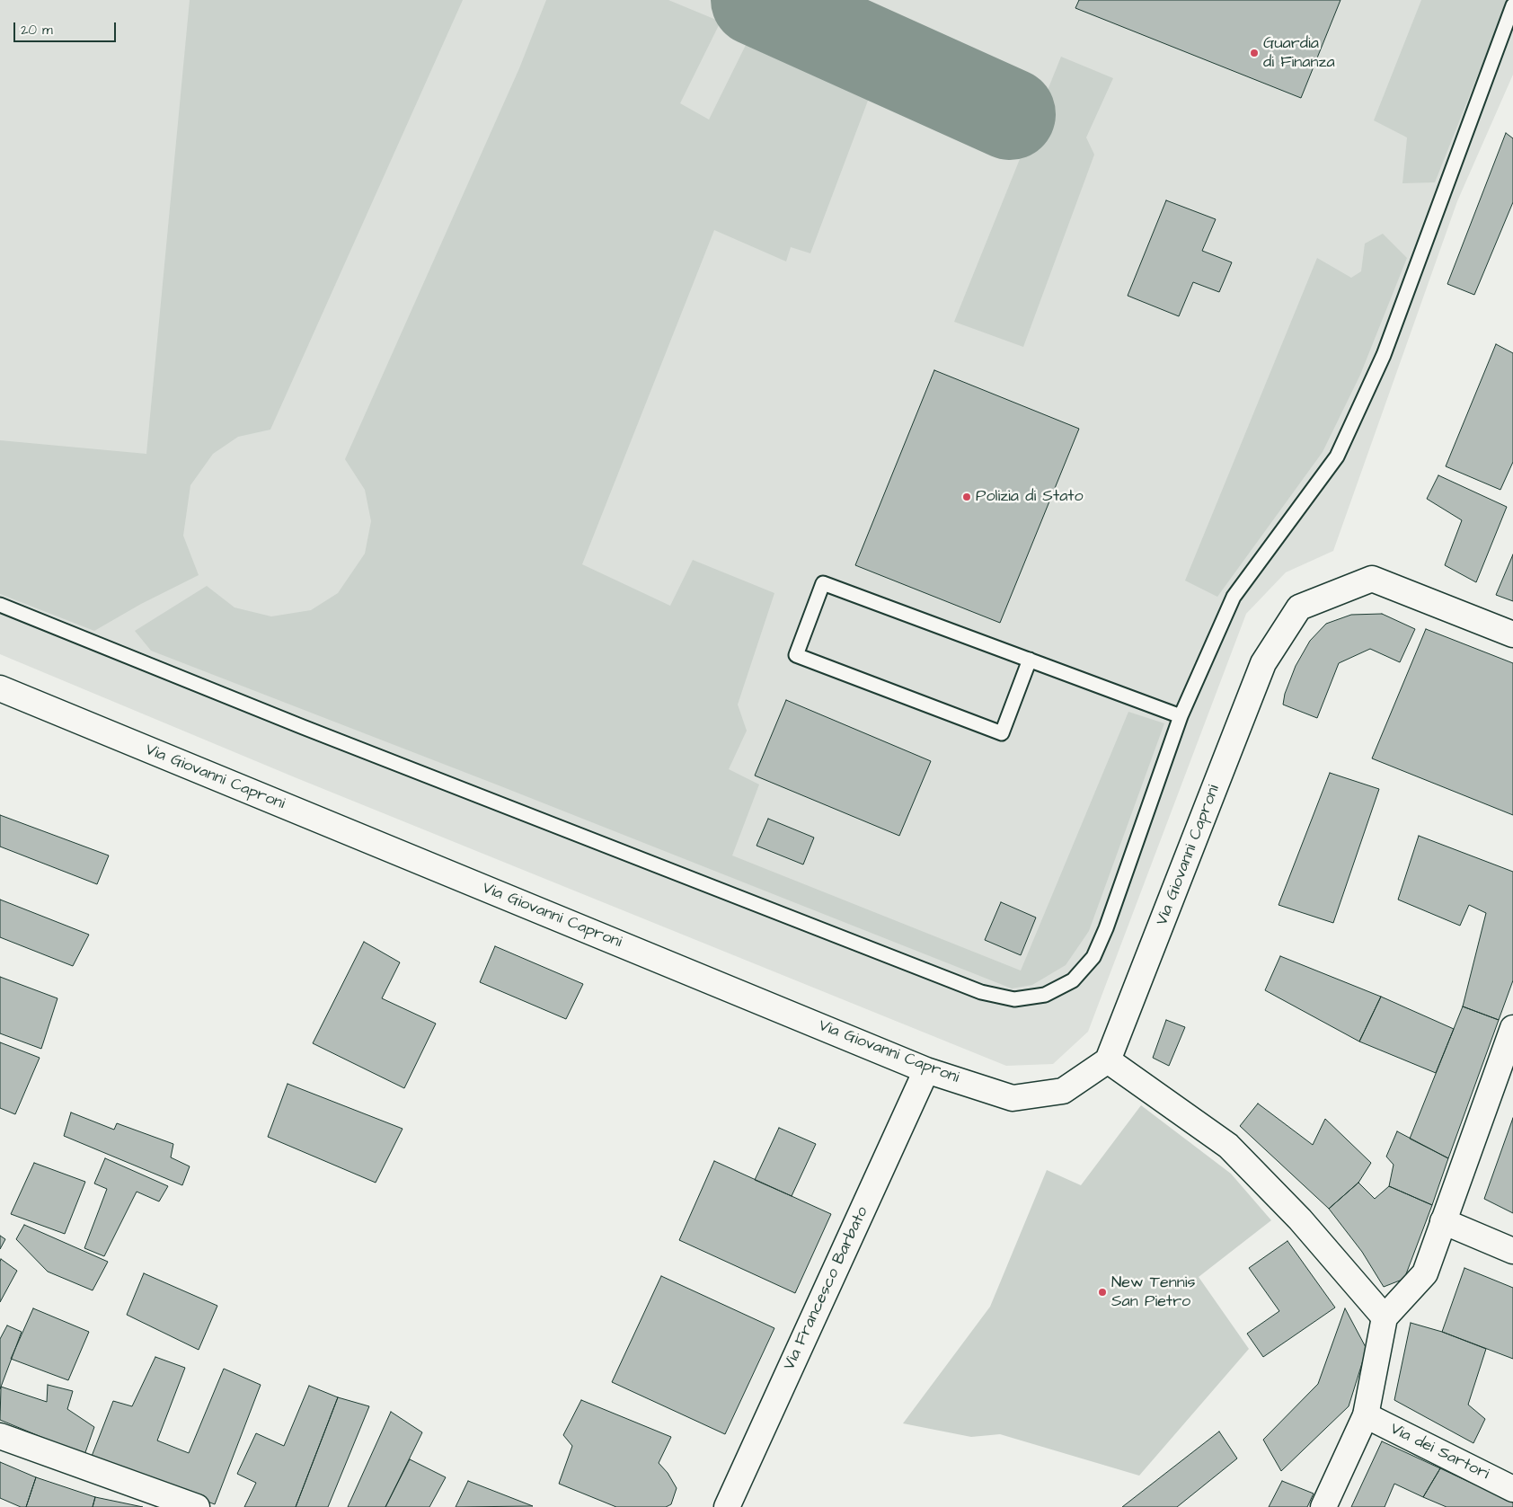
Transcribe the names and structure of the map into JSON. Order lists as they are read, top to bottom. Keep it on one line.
{"streets":{"street":["Via Giovanni Caproni","Via Francesco Barbato","Via dei Sartori"]},"crossings":[["Via Giovanni Caproni","Via Francesco Barbato"]],"places":["Guardia di Finanza","Polizia di Stato","New Tennis San Pietro"],"scale_bar":"20 m"}
